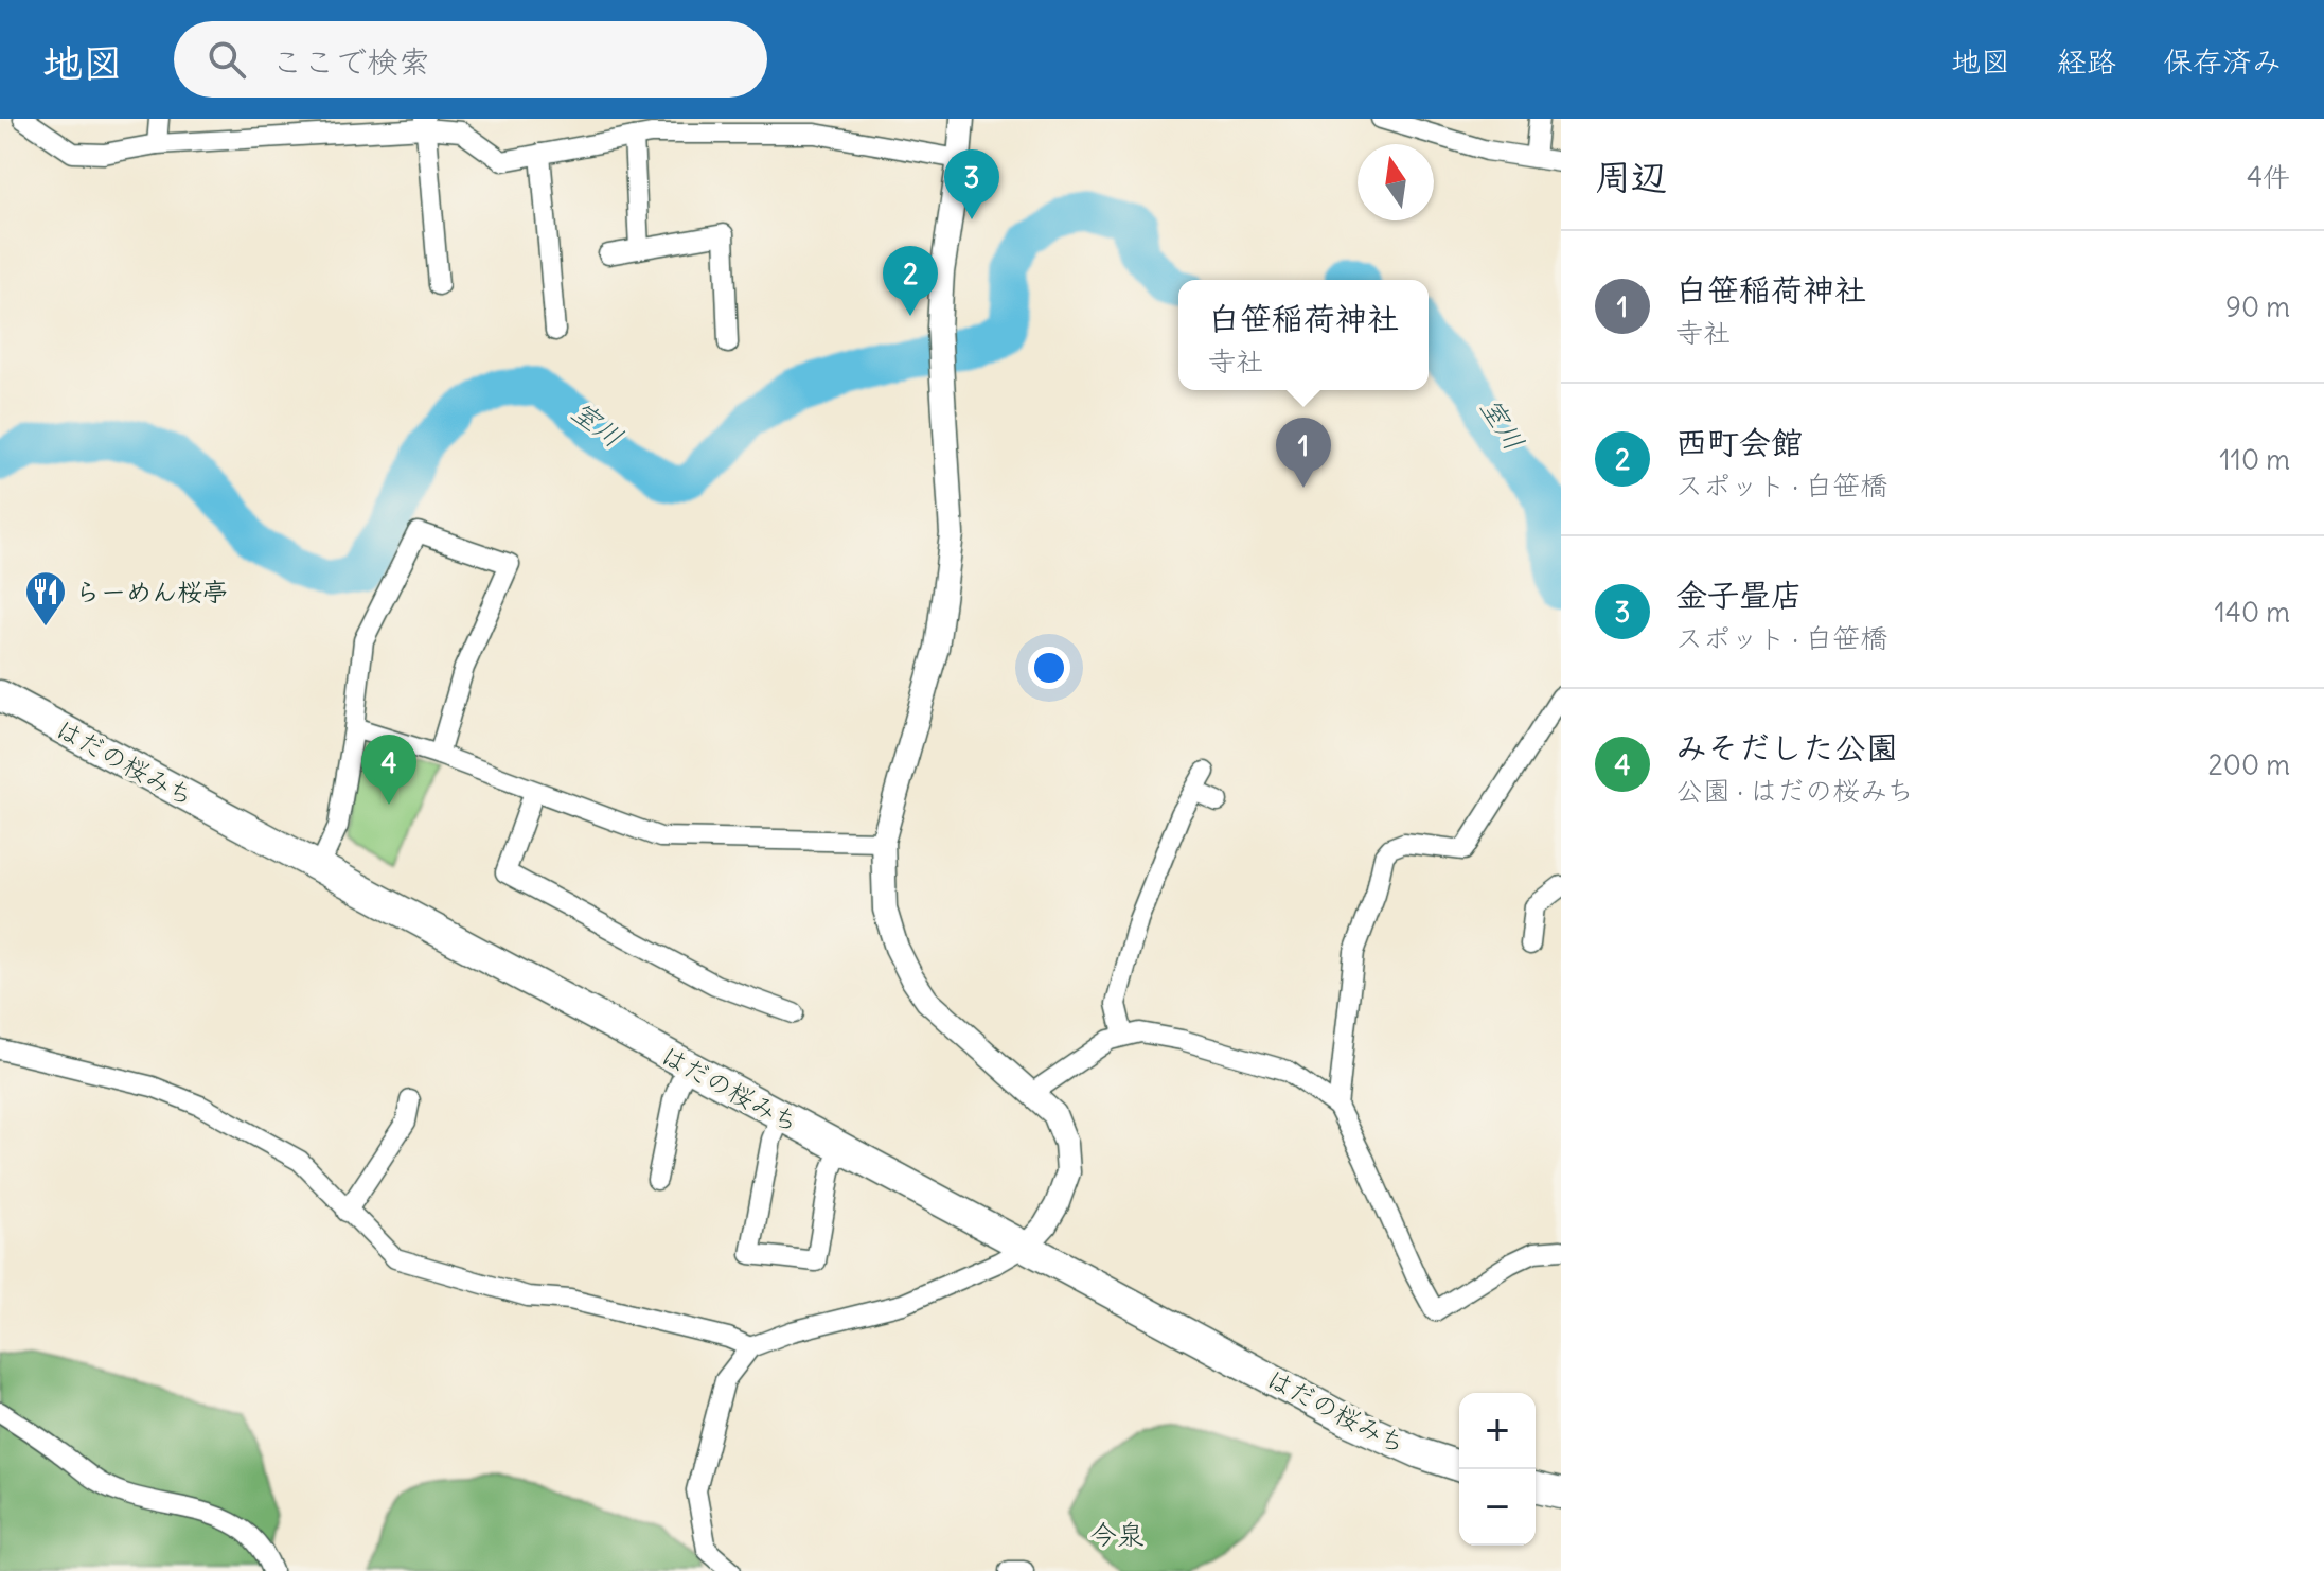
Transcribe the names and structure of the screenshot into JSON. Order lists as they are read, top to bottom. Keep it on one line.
{"streets":{"main road":["はだの桜みち"]},"districts":["今泉"],"water":["室川"],"places":{"restaurant":["らーめん桜亭"]},"north":"top","page":{"header":"地図","search":"ここで検索","nav":["地図","経路","保存済み"],"heading":["周辺","4件"],"pins":["3","2","1","4"],"list":[{"mark":"1","name":"白笹稲荷神社","note":"寺社","value":"90 m"},{"mark":"2","name":"西町会館","note":"スポット · 白笹橋","value":"110 m"},{"mark":"3","name":"金子畳店","note":"スポット · 白笹橋","value":"140 m"},{"mark":"4","name":"みそだした公園","note":"公園 · はだの桜みち","value":"200 m"}],"popup":["白笹稲荷神社","寺社"],"map_buttons":["+","−"]}}
